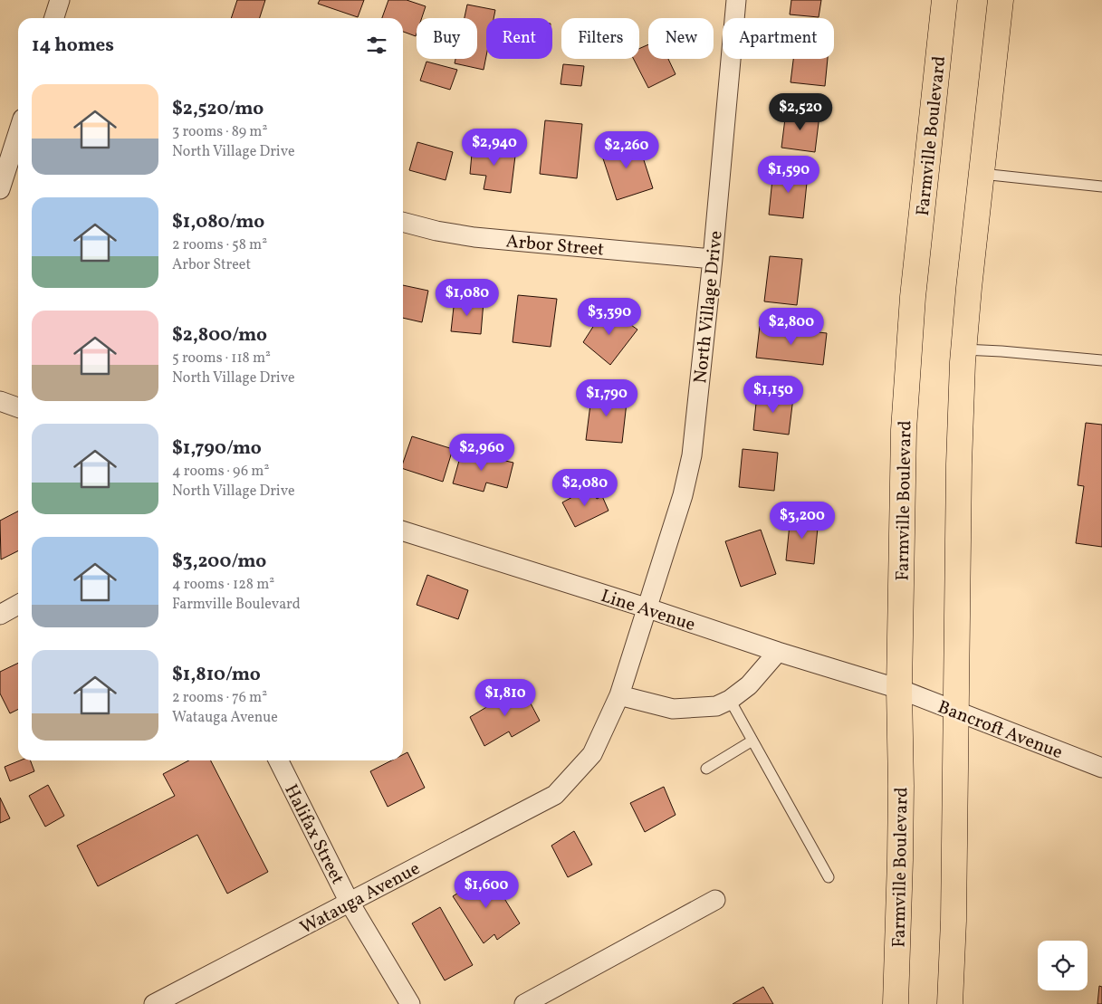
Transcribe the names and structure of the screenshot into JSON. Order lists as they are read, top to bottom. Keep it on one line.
{"streets":{"main road":["Farmville Boulevard"],"street":["Arbor Street","North Village Drive","Line Avenue","Bancroft Avenue","Halifax Street","Watauga Avenue"]},"crossings":[["Farmville Boulevard","Line Avenue"],["Farmville Boulevard","Bancroft Avenue"],["Arbor Street","North Village Drive"],["North Village Drive","Line Avenue"],["North Village Drive","Watauga Avenue"],["Line Avenue","Bancroft Avenue"],["Line Avenue","Watauga Avenue"],["Halifax Street","Watauga Avenue"]],"page":{"chip":["Buy","Rent","Filters","New","Apartment"],"heading":"14 homes","list":[{"name":"$2,520/mo","note":"3 rooms · 89 m² · North Village Drive"},{"name":"$1,080/mo","note":"2 rooms · 58 m² · Arbor Street"},{"name":"$2,800/mo","note":"5 rooms · 118 m² · North Village Drive"},{"name":"$1,790/mo","note":"4 rooms · 96 m² · North Village Drive"},{"name":"$3,200/mo","note":"4 rooms · 128 m² · Farmville Boulevard"},{"name":"$1,810/mo","note":"2 rooms · 76 m² · Watauga Avenue"}],"price":["$2,520","$2,940","$2,260","$1,590","$1,080","$3,390","$2,800","$1,150","$1,790","$2,960","$2,080","$3,200","$1,810","$1,600"]}}
